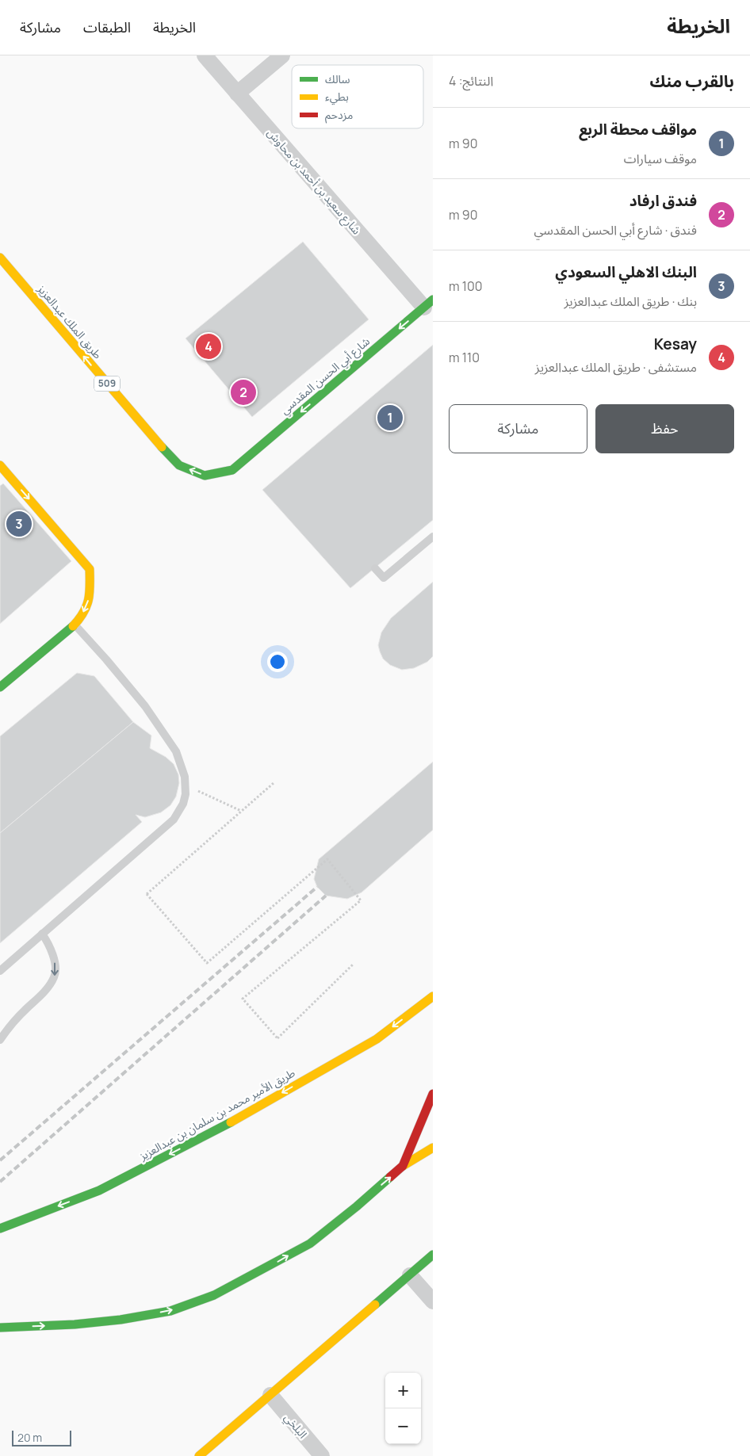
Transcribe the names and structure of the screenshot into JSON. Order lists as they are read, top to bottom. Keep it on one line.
{"streets":{"main road":["طريق الملك عبدالعزيز","شارع أبي الحسن المقدسي","509","طريق الأمير محمد بن سلمان بن عبدالعزيز"],"street":["شارع سعيد بن أحمد بن محاوش","البلخي"]},"crossings":[["شارع سعيد بن أحمد بن محاوش","شارع أبي الحسن المقدسي"],["طريق الملك عبدالعزيز","شارع أبي الحسن المقدسي"]],"one_way":["طريق الملك عبدالعزيز","شارع أبي الحسن المقدسي","طريق الأمير محمد بن سلمان بن عبدالعزيز"],"legend":["سالك","بطيء","مزدحم"],"scale_bar":"20 m","page":{"header":"الخريطة","nav":["الخريطة","الطبقات","مشاركة"],"heading":["بالقرب منك","النتائج: 4"],"list":[{"mark":"1","name":"مواقف محطة الربع","note":"موقف سيارات","value":"90 m"},{"mark":"2","name":"فندق ارفاد","note":"فندق · شارع أبي الحسن المقدسي","value":"90 m"},{"mark":"3","name":"البنك الاهلي السعودي","note":"بنك · طريق الملك عبدالعزيز","value":"100 m"},{"mark":"4","name":"Kesay","note":"مستشفى · طريق الملك عبدالعزيز","value":"110 m"}],"pins":["4","2","1","3"],"buttons":["حفظ","مشاركة"],"map_buttons":["+","−"],"scale":"20 m"}}
